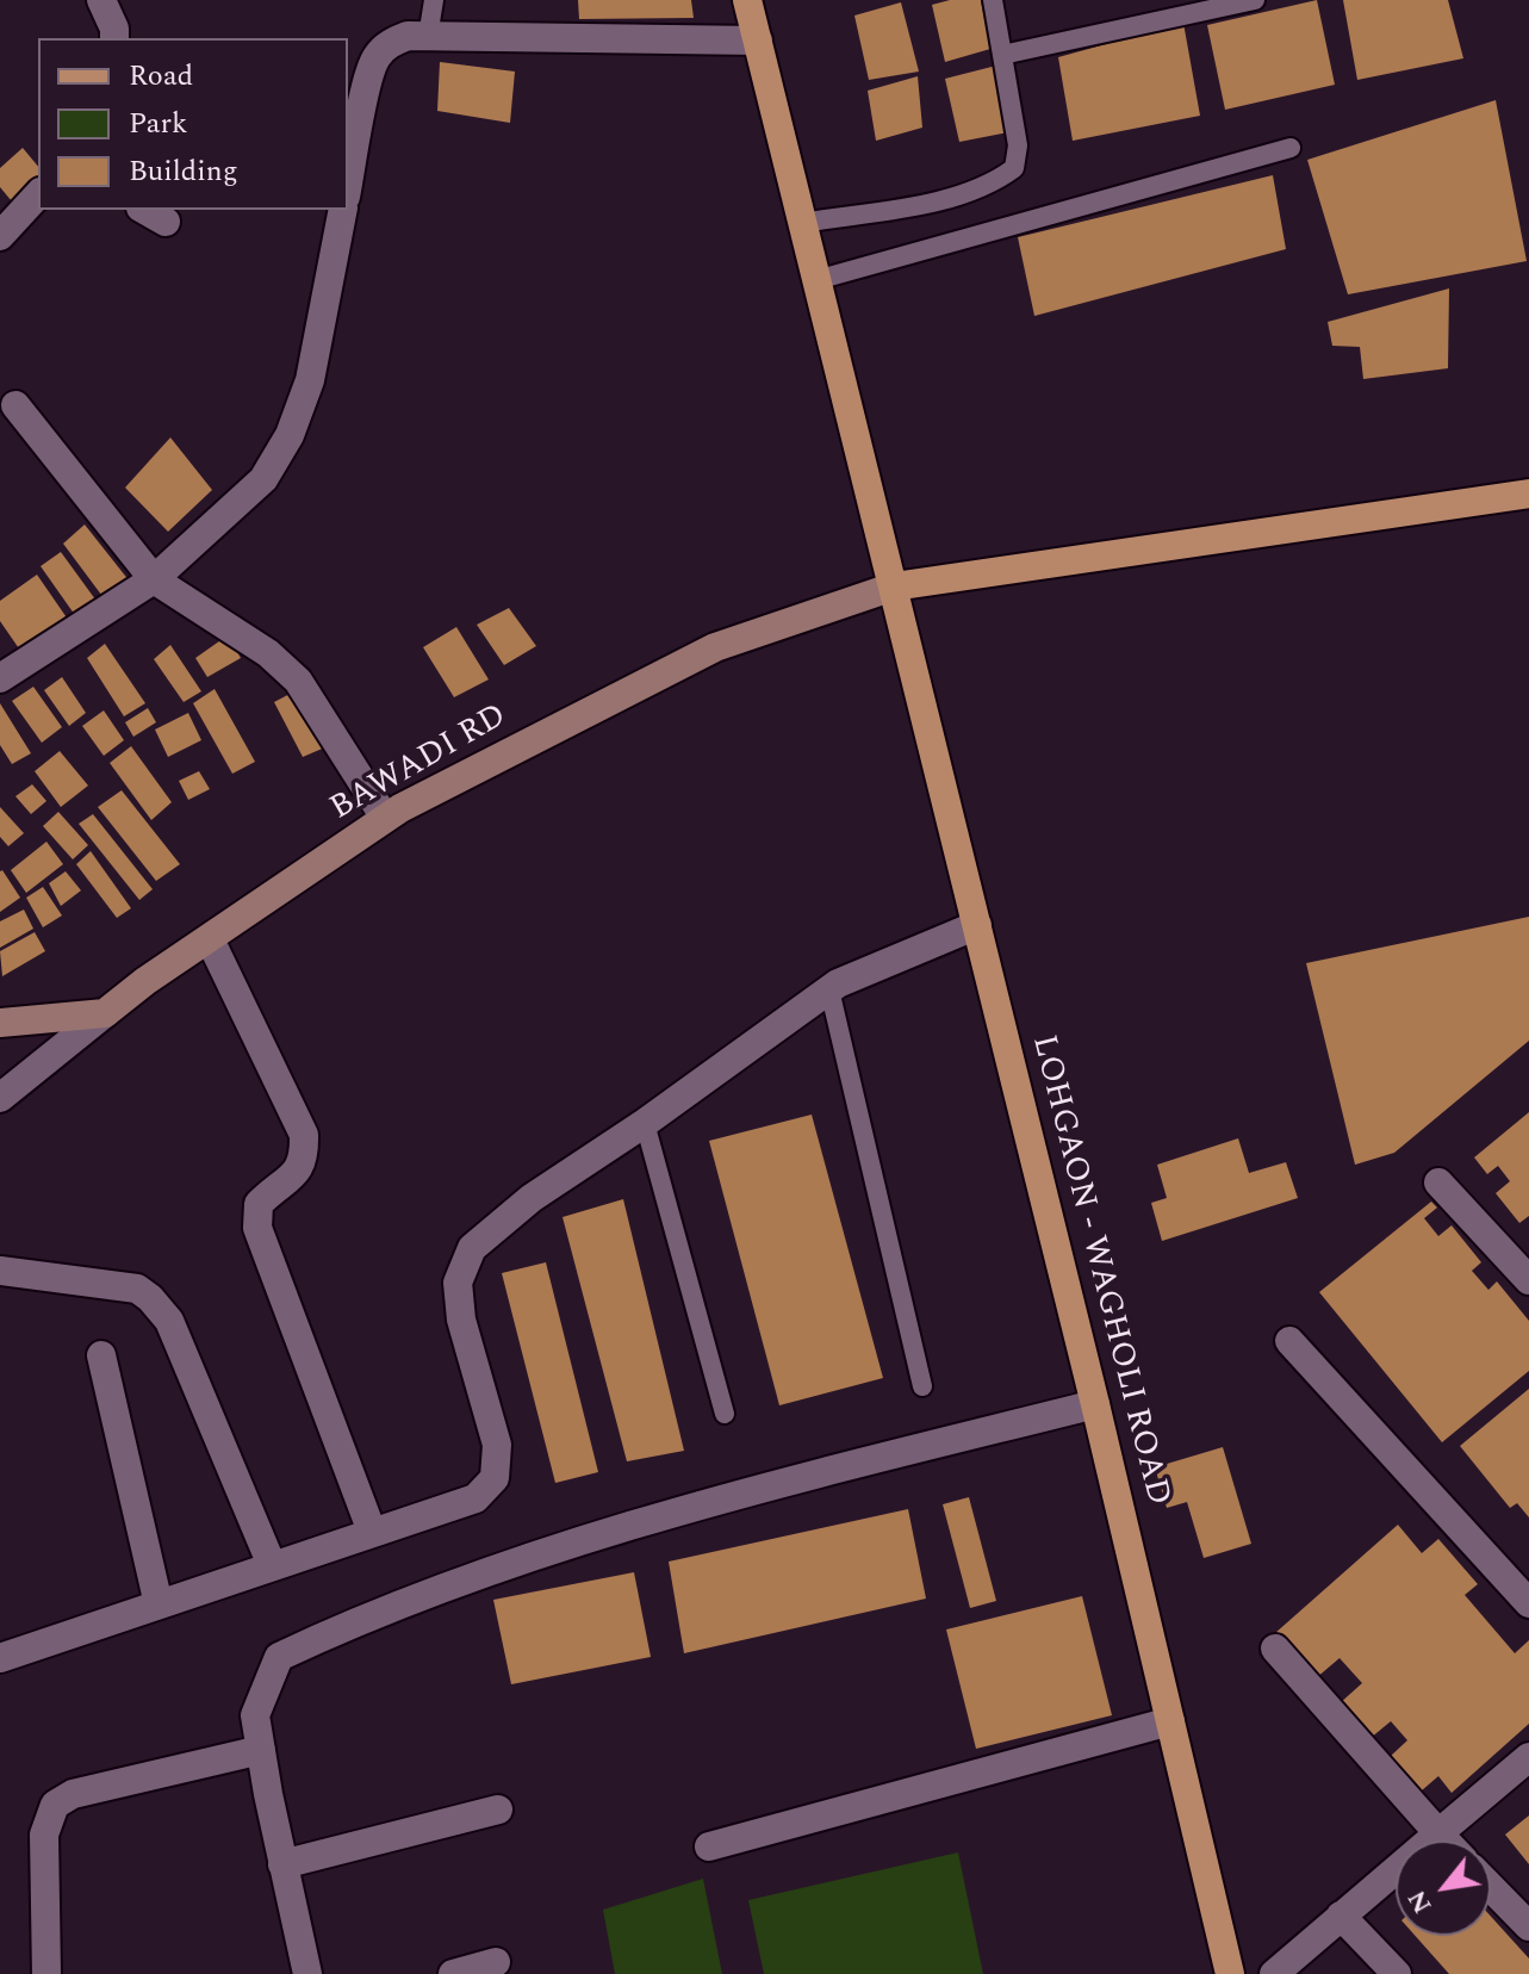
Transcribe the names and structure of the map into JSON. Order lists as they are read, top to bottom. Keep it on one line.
{"streets":{"main road":["LOHGAON - WAGHOLI ROAD"],"street":["BAWADI RD"]},"crossings":[["BAWADI RD","LOHGAON - WAGHOLI ROAD"]],"legend":["Road","Park","Building"],"north":"bottom left"}
